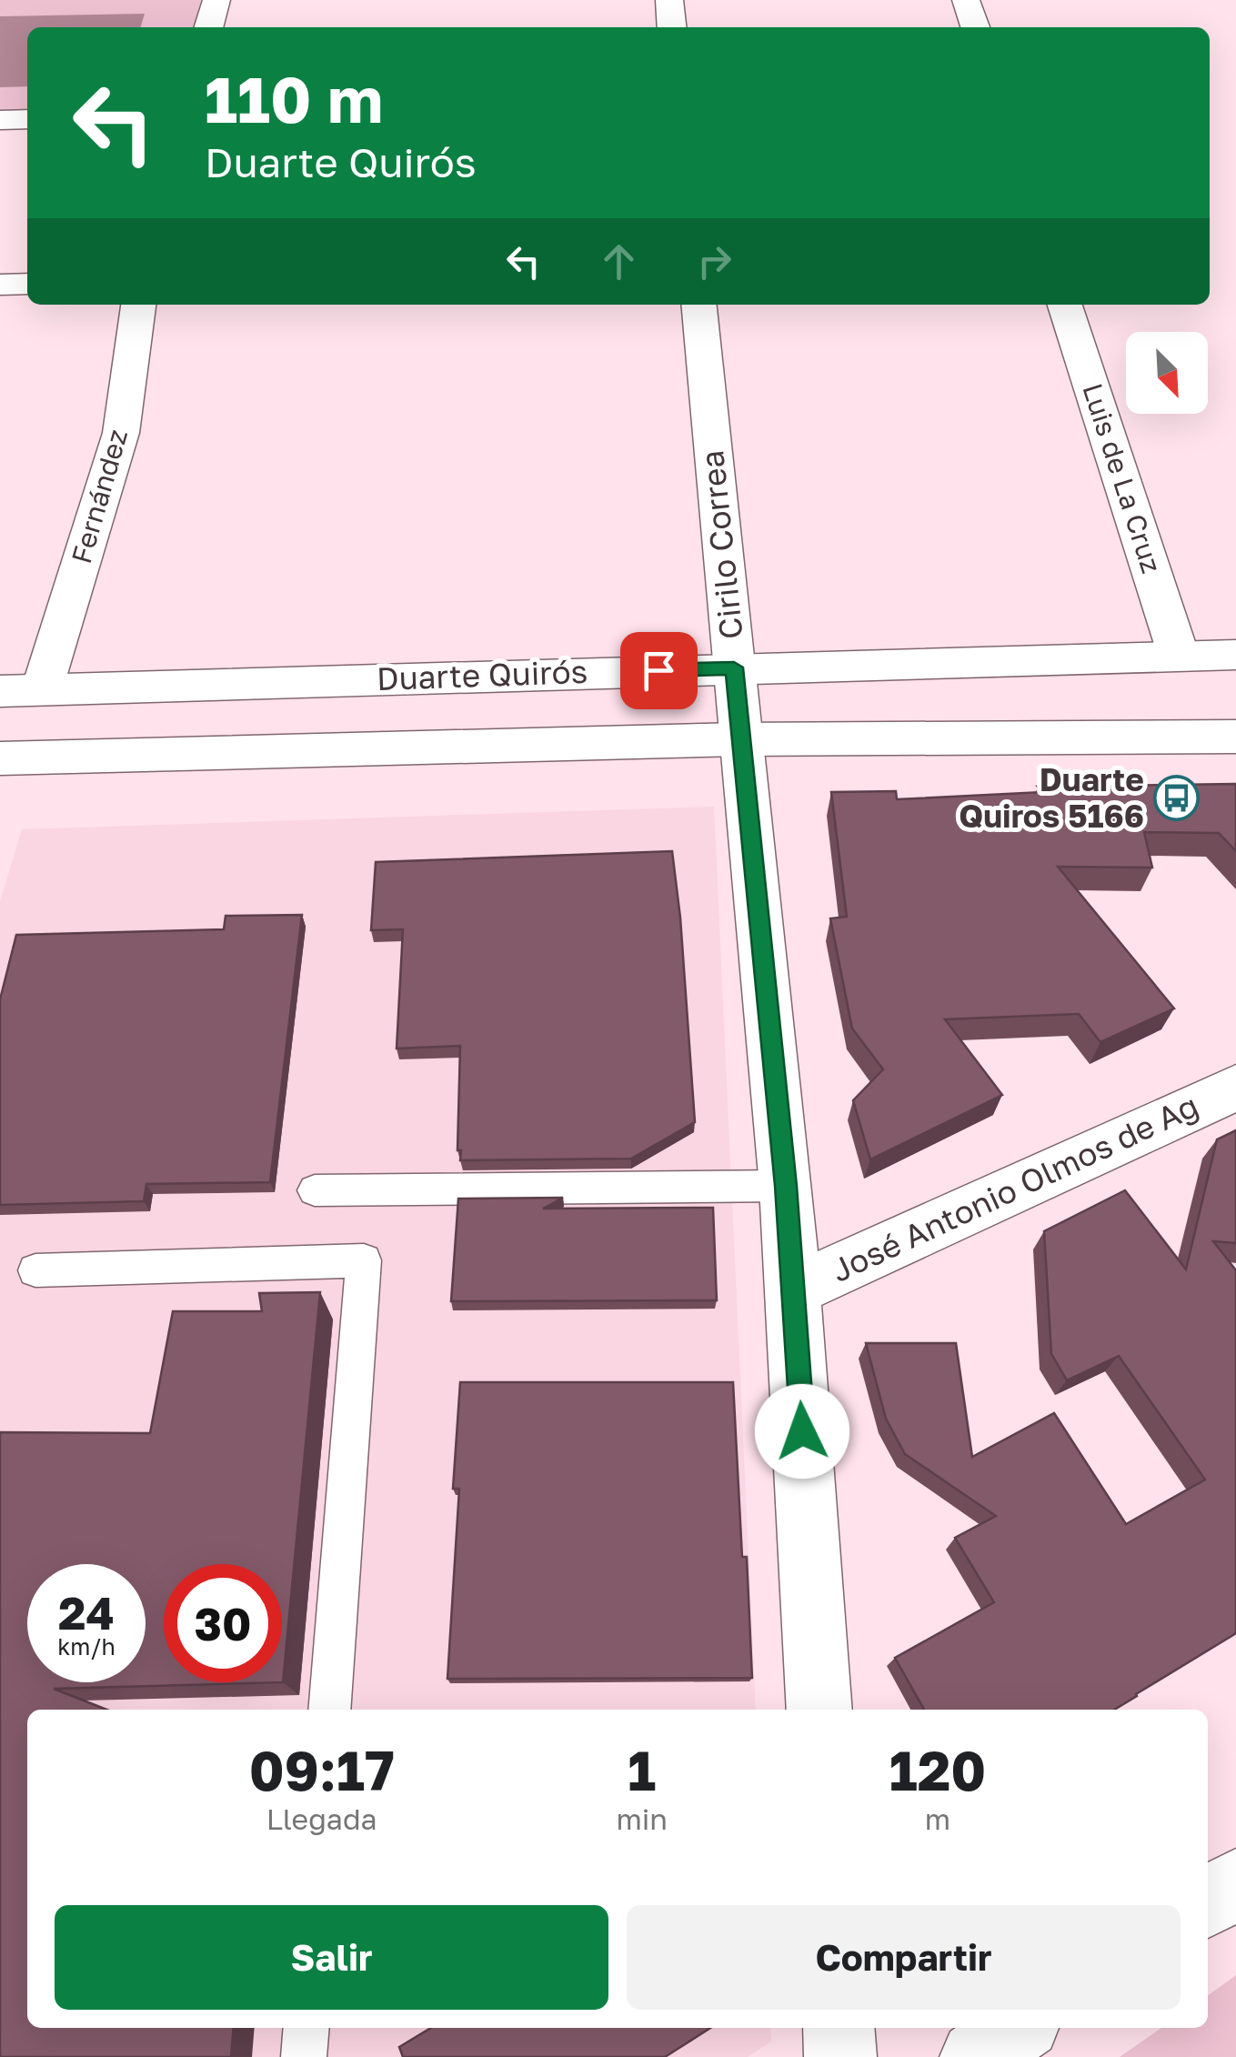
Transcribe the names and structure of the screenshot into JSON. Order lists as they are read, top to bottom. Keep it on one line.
{"streets":{"street":["Luis de La Cruz","Fernández","Cirilo Correa","Duarte Quirós","José Antonio Olmos de Ag"]},"crossings":[["Luis de La Cruz","Duarte Quirós"],["Fernández","Duarte Quirós"],["Cirilo Correa","Duarte Quirós"],["Cirilo Correa","José Antonio Olmos de Ag"]],"places":{"bus stop":["Duarte Quiros 5166"]},"north":"bottom right","page":{"turn":["110 m","Duarte Quirós"],"speed":"24 km/h","limit":"30","eta":["09:17","Llegada","1","min","120","m"],"buttons":["Salir","Compartir"]}}
